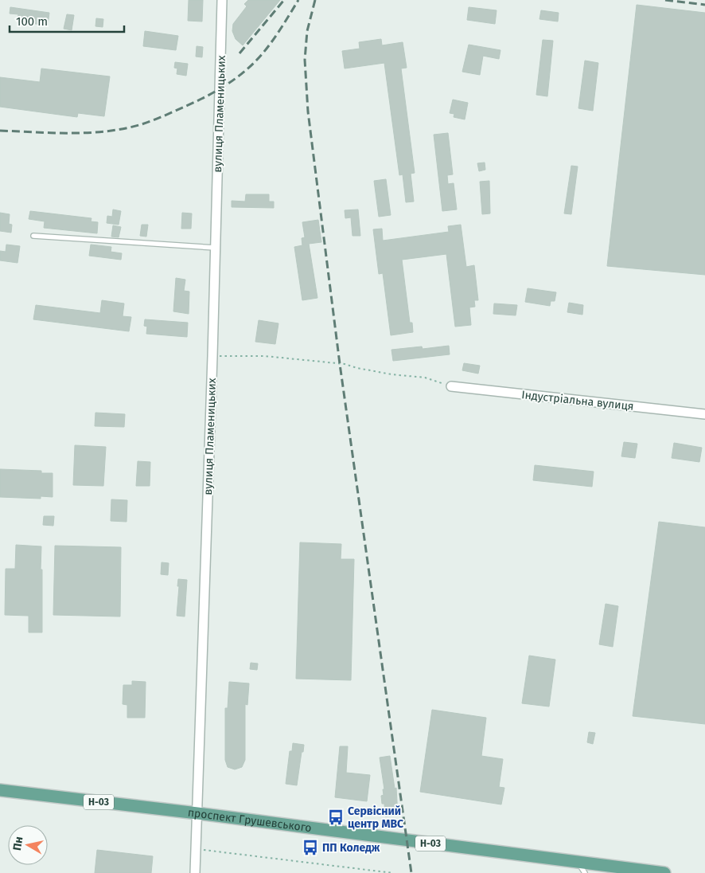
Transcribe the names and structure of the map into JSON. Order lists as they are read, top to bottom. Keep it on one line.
{"streets":{"main road":["Н-03","проспект Грушевського"],"street":["вулиця Пламеницьких","Індустріальна вулиця"]},"crossings":[["вулиця Пламеницьких","проспект Грушевського"]],"places":{"bus stop":["Сервісний центр МВС","ПП Коледж"]},"scale_bar":"100 m","north":"left"}
